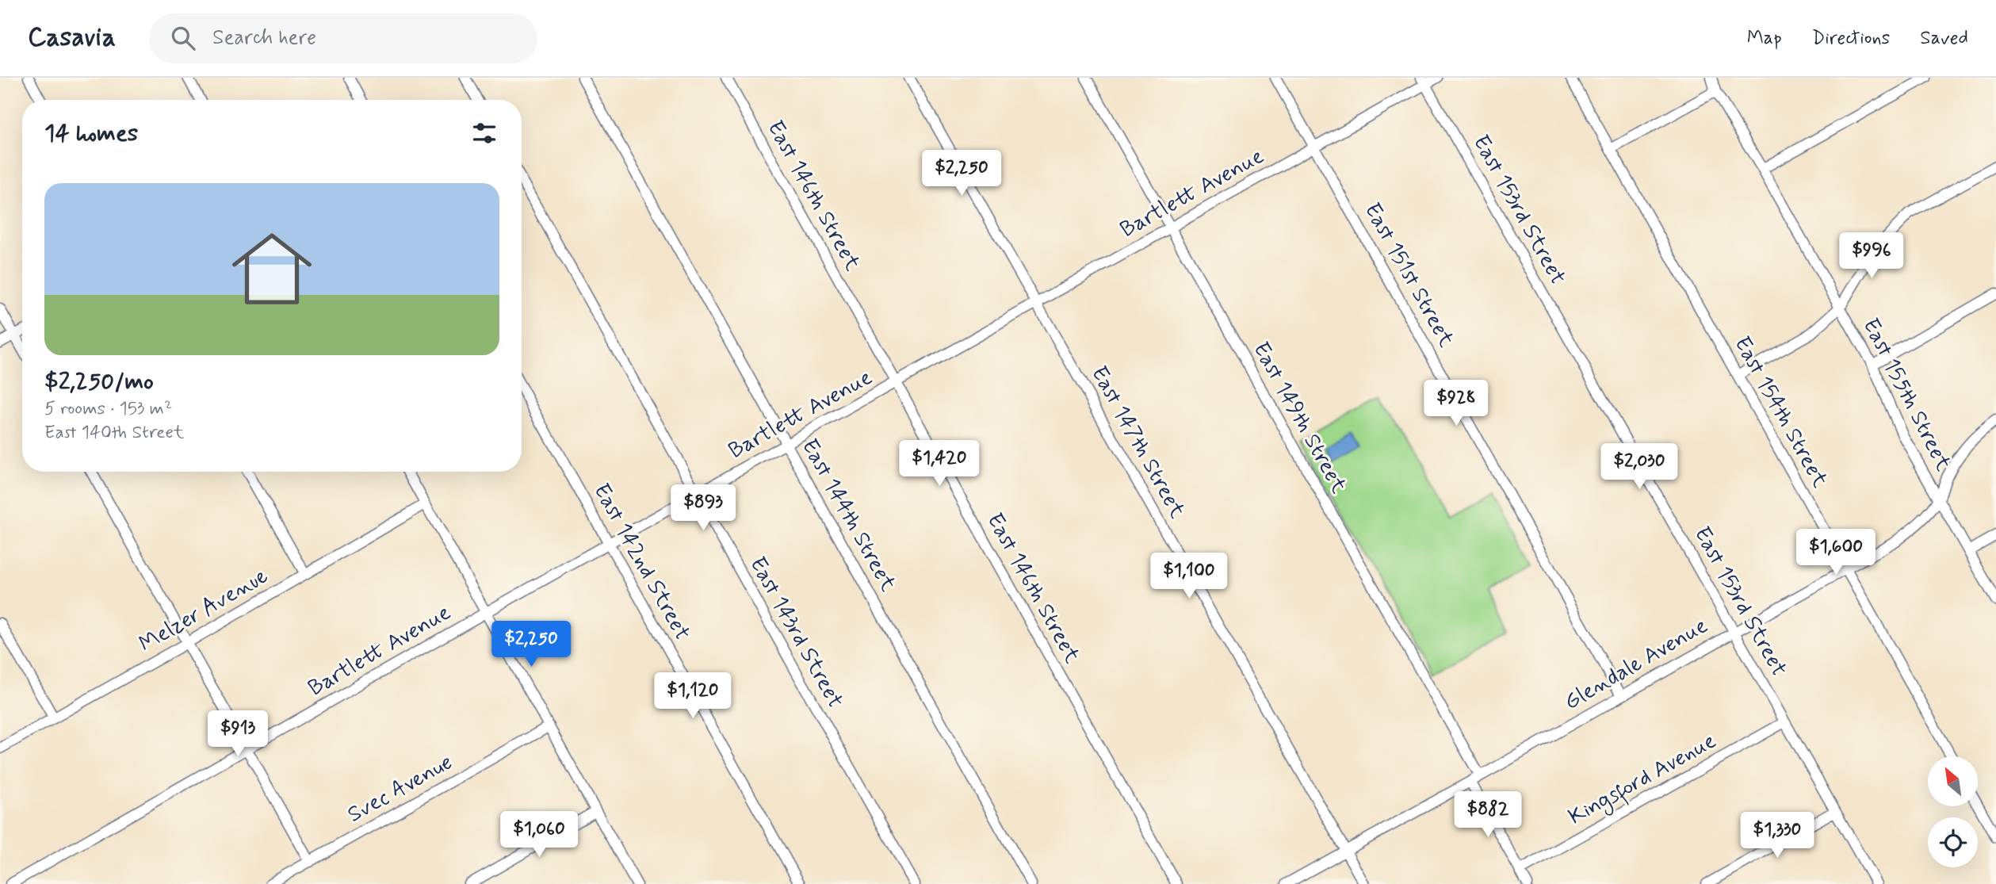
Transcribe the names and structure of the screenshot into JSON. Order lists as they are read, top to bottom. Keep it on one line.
{"streets":{"street":["Bartlett Avenue","East 146th Street","East 153rd Street","East 151st Street","East 155th Street","East 154th Street","East 149th Street","East 147th Street","East 144th Street","East 142nd Street","Melzer Avenue","East 143rd Street","Glendale Avenue","Kingsford Avenue","Svec Avenue"]},"crossings":[["Bartlett Avenue","East 146th Street"],["Bartlett Avenue","East 153rd Street"],["Bartlett Avenue","East 151st Street"],["Bartlett Avenue","East 149th Street"],["Bartlett Avenue","East 147th Street"],["Bartlett Avenue","East 144th Street"],["Bartlett Avenue","East 142nd Street"],["Bartlett Avenue","East 143rd Street"],["East 153rd Street","Glendale Avenue"],["East 153rd Street","Kingsford Avenue"],["East 151st Street","Glendale Avenue"],["East 155th Street","Glendale Avenue"],["East 154th Street","Glendale Avenue"],["East 149th Street","Glendale Avenue"],["East 149th Street","Kingsford Avenue"],["East 147th Street","Glendale Avenue"]],"north":"top left","page":{"header":"Casavia","search":"Search here","nav":["Map","Directions","Saved"],"heading":"14 homes","price":["$2,250","$996","$928","$1,420","$2,030","$893","$1,600","$1,100","$2,250","$1,120","$913","$882","$1,060","$1,330"],"list":[{"name":"$2,250/mo","note":"5 rooms · 153 m² · East 140th Street"}]}}
